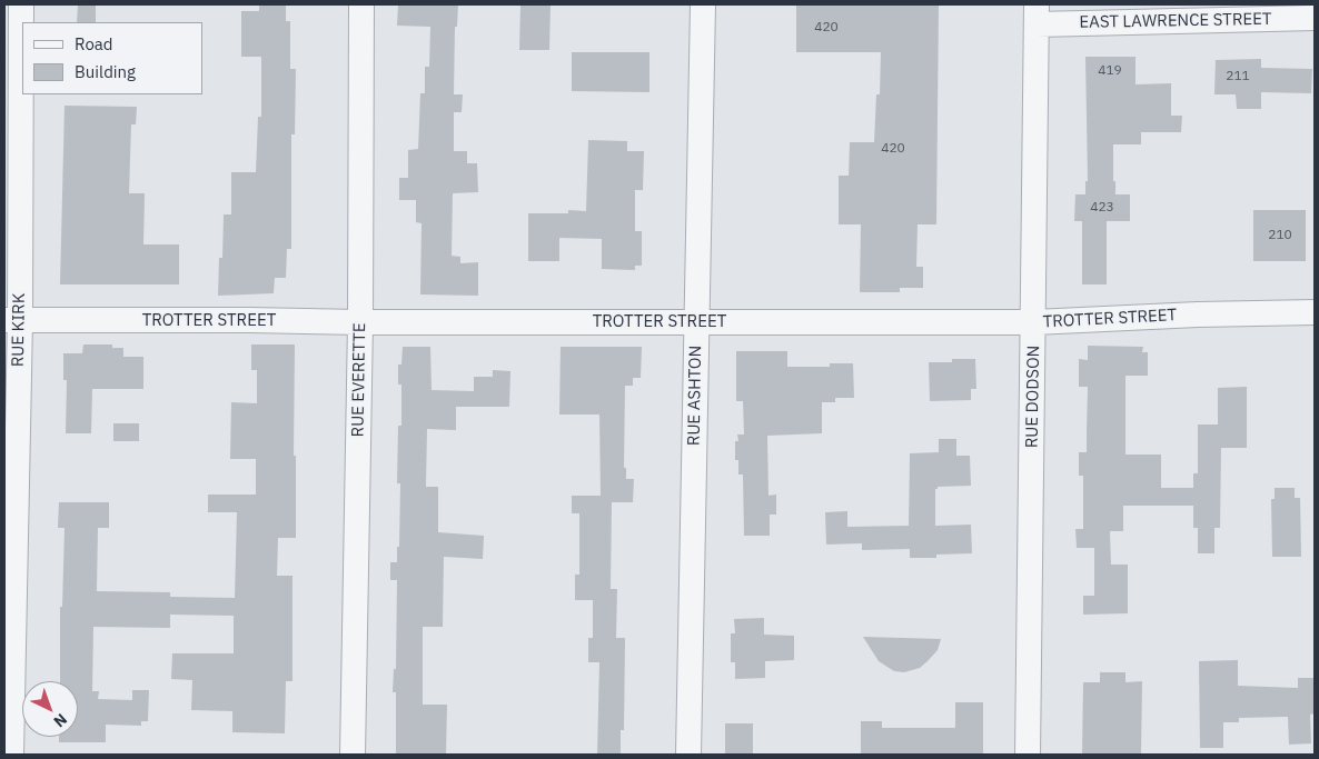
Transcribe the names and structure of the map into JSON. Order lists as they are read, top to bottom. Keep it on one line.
{"streets":{"street":["EAST LAWRENCE STREET","TROTTER STREET","RUE KIRK","RUE EVERETTE","RUE ASHTON","RUE DODSON"]},"crossings":[["EAST LAWRENCE STREET","RUE DODSON"],["TROTTER STREET","RUE KIRK"],["TROTTER STREET","RUE EVERETTE"],["TROTTER STREET","RUE ASHTON"],["TROTTER STREET","RUE DODSON"]],"house_numbers":["420","419","211","420","423","210"],"legend":["Road","Building"],"north":"bottom right"}
